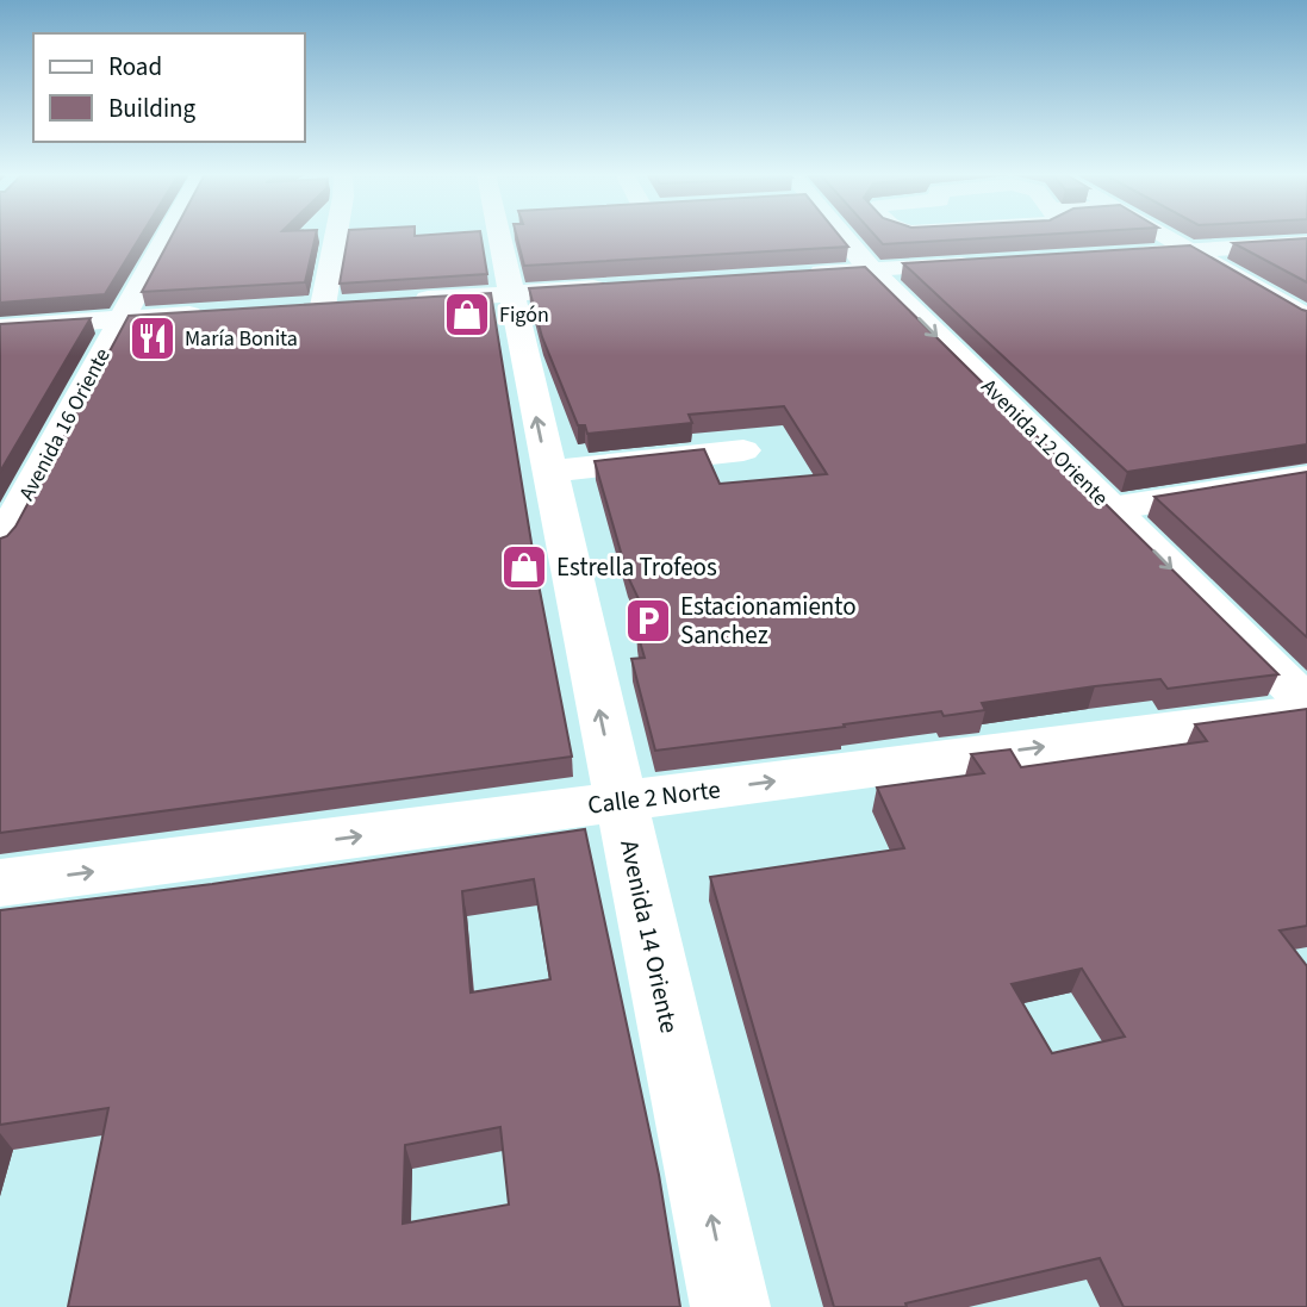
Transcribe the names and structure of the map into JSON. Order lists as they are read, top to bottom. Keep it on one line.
{"streets":{"street":["Avenida 16 Oriente","Avenida 12 Oriente","Calle 2 Norte","Avenida 14 Oriente"]},"crossings":[["Calle 2 Norte","Avenida 14 Oriente"]],"one_way":["Avenida 12 Oriente","Calle 2 Norte","Avenida 14 Oriente"],"places":{"shop":["Figón","Estrella Trofeos"],"restaurant":["María Bonita"],"parking":["Estacionamiento Sanchez"]},"legend":["Road","Building"]}
